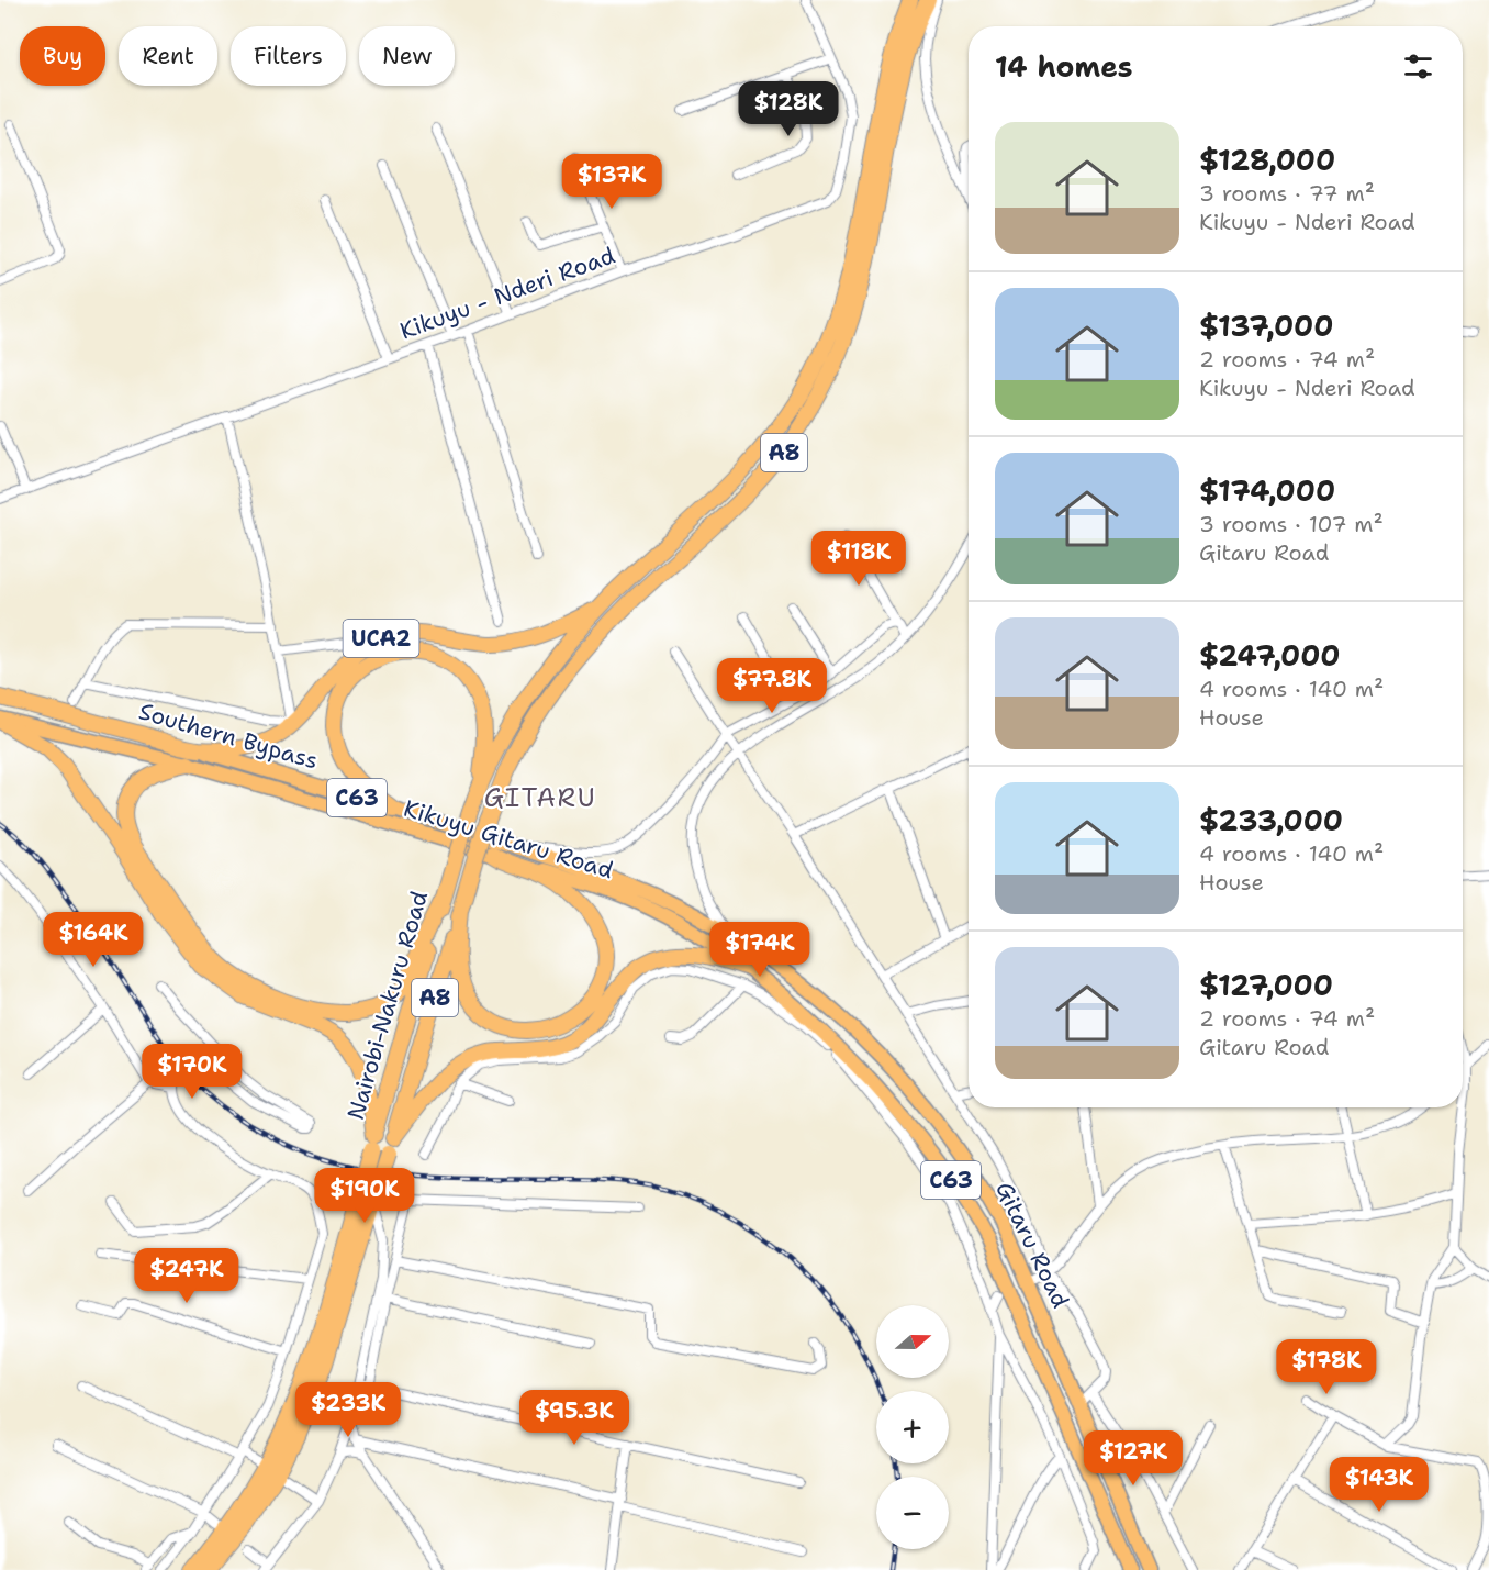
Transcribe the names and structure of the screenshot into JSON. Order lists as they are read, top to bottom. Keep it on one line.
{"streets":{"highway":["A8","UCA2","Southern Bypass","C63","Nairobi-Nakuru Road"],"main road":["Kikuyu Gitaru Road","Gitaru Road"],"street":["Kikuyu - Nderi Road"]},"crossings":[["A8","UCA2"],["A8","Nairobi-Nakuru Road"],["UCA2","Southern Bypass"],["Southern Bypass","Kikuyu Gitaru Road"],["Southern Bypass","Gitaru Road"],["C63","Kikuyu Gitaru Road"],["C63","Nairobi-Nakuru Road"],["C63","Gitaru Road"],["Kikuyu Gitaru Road","Gitaru Road"]],"districts":["GITARU"],"north":"right","page":{"chip":["Buy","Rent","Filters","New"],"heading":"14 homes","price":["$128K","$137K","$118K","$77.8K","$164K","$174K","$170K","$190K","$247K","$178K","$233K","$95.3K","$127K","$143K"],"list":[{"name":"$128,000","note":"3 rooms · 77 m² · Kikuyu - Nderi Road"},{"name":"$137,000","note":"2 rooms · 74 m² · Kikuyu - Nderi Road"},{"name":"$174,000","note":"3 rooms · 107 m² · Gitaru Road"},{"name":"$247,000","note":"4 rooms · 140 m² · House"},{"name":"$233,000","note":"4 rooms · 140 m² · House"},{"name":"$127,000","note":"2 rooms · 74 m² · Gitaru Road"}],"map_buttons":["+","−"]}}
